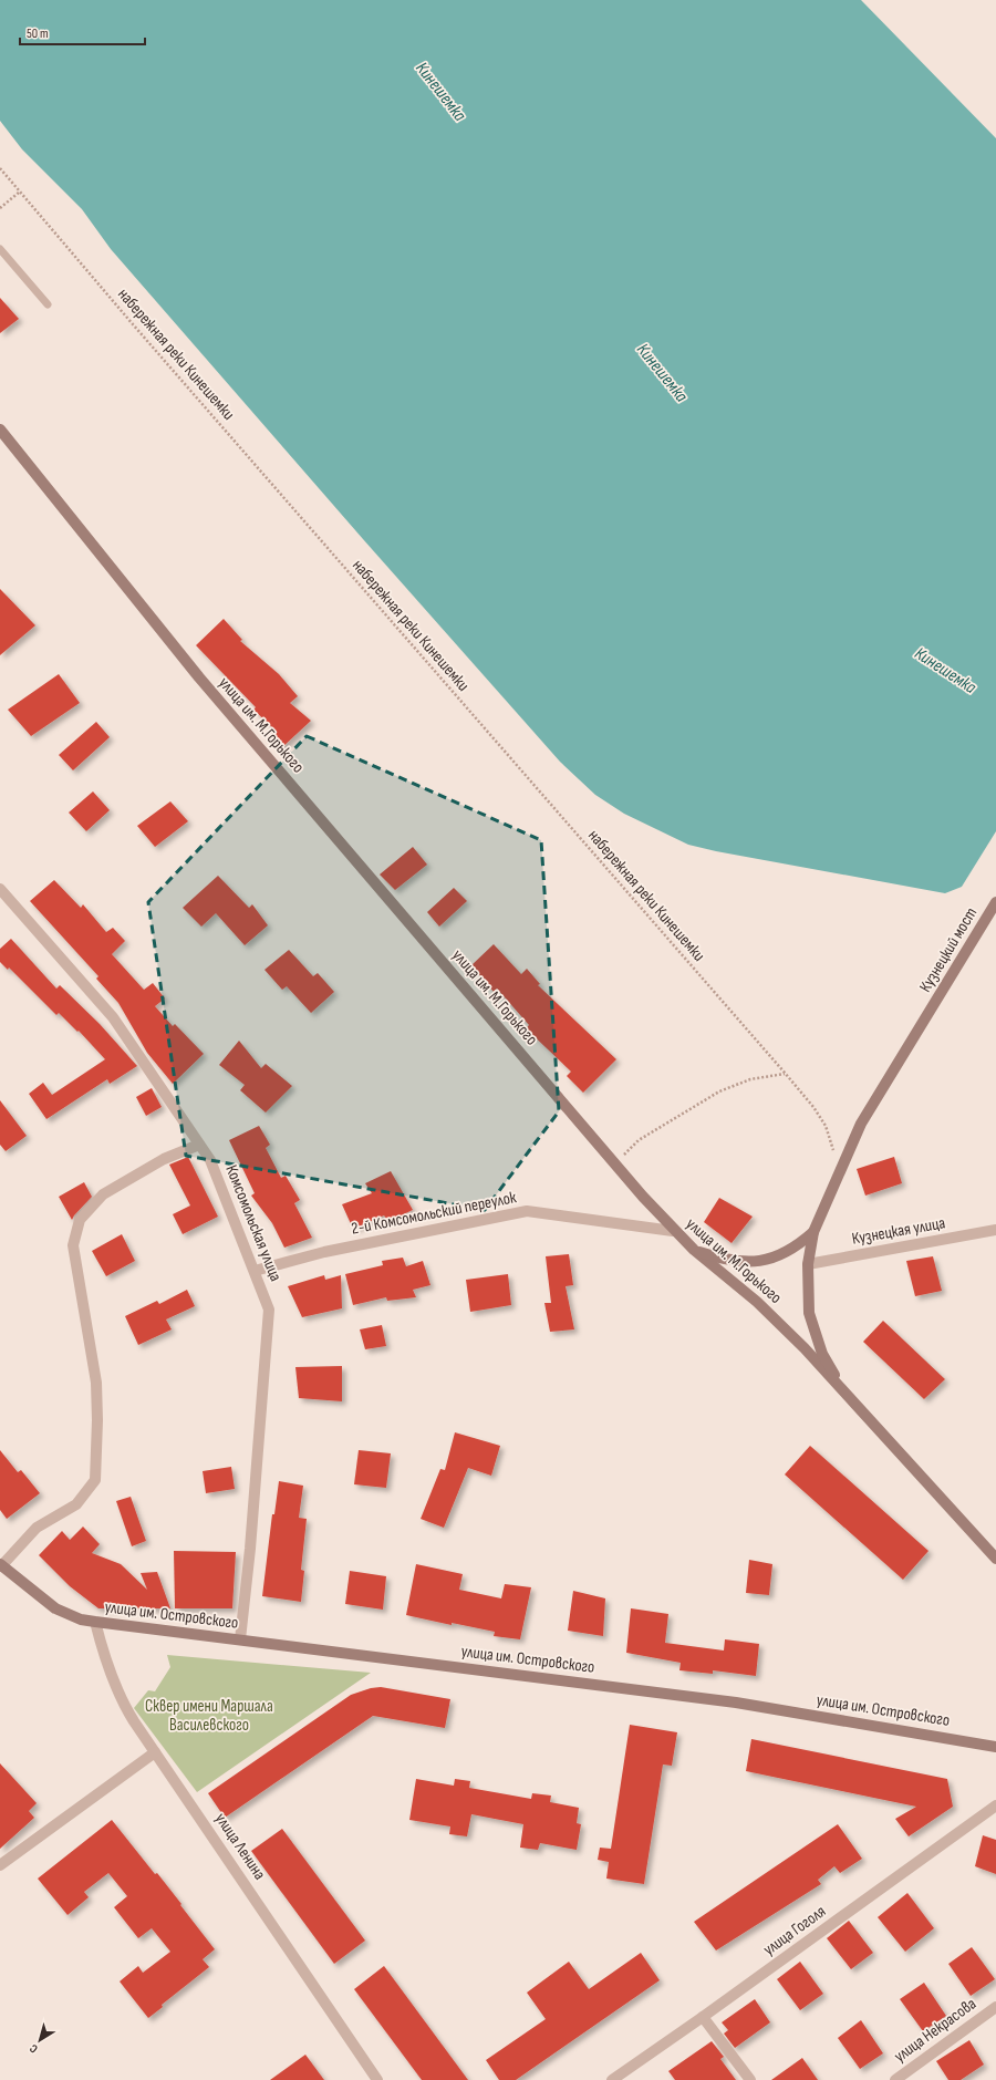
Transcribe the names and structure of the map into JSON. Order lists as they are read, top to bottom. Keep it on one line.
{"streets":{"street":["улица им. М.Горького","Кузнецкий мост","2-й Комсомольский переулок","Комсомольская улица","Кузнецкая улица","улица им. Островского","улица Ленина","улица Гоголя","улица Некрасова"],"path":["набережная реки Кинешемки"]},"crossings":[["набережная реки Кинешемки","Кузнецкий мост"],["улица им. М.Горького","2-й Комсомольский переулок"],["2-й Комсомольский переулок","Комсомольская улица"],["Комсомольская улица","улица им. Островского"],["улица им. Островского","улица Ленина"]],"water":["Кинешемка"],"parks":["Сквер имени Маршала Василевского"],"scale_bar":"50 m","north":"bottom left"}
